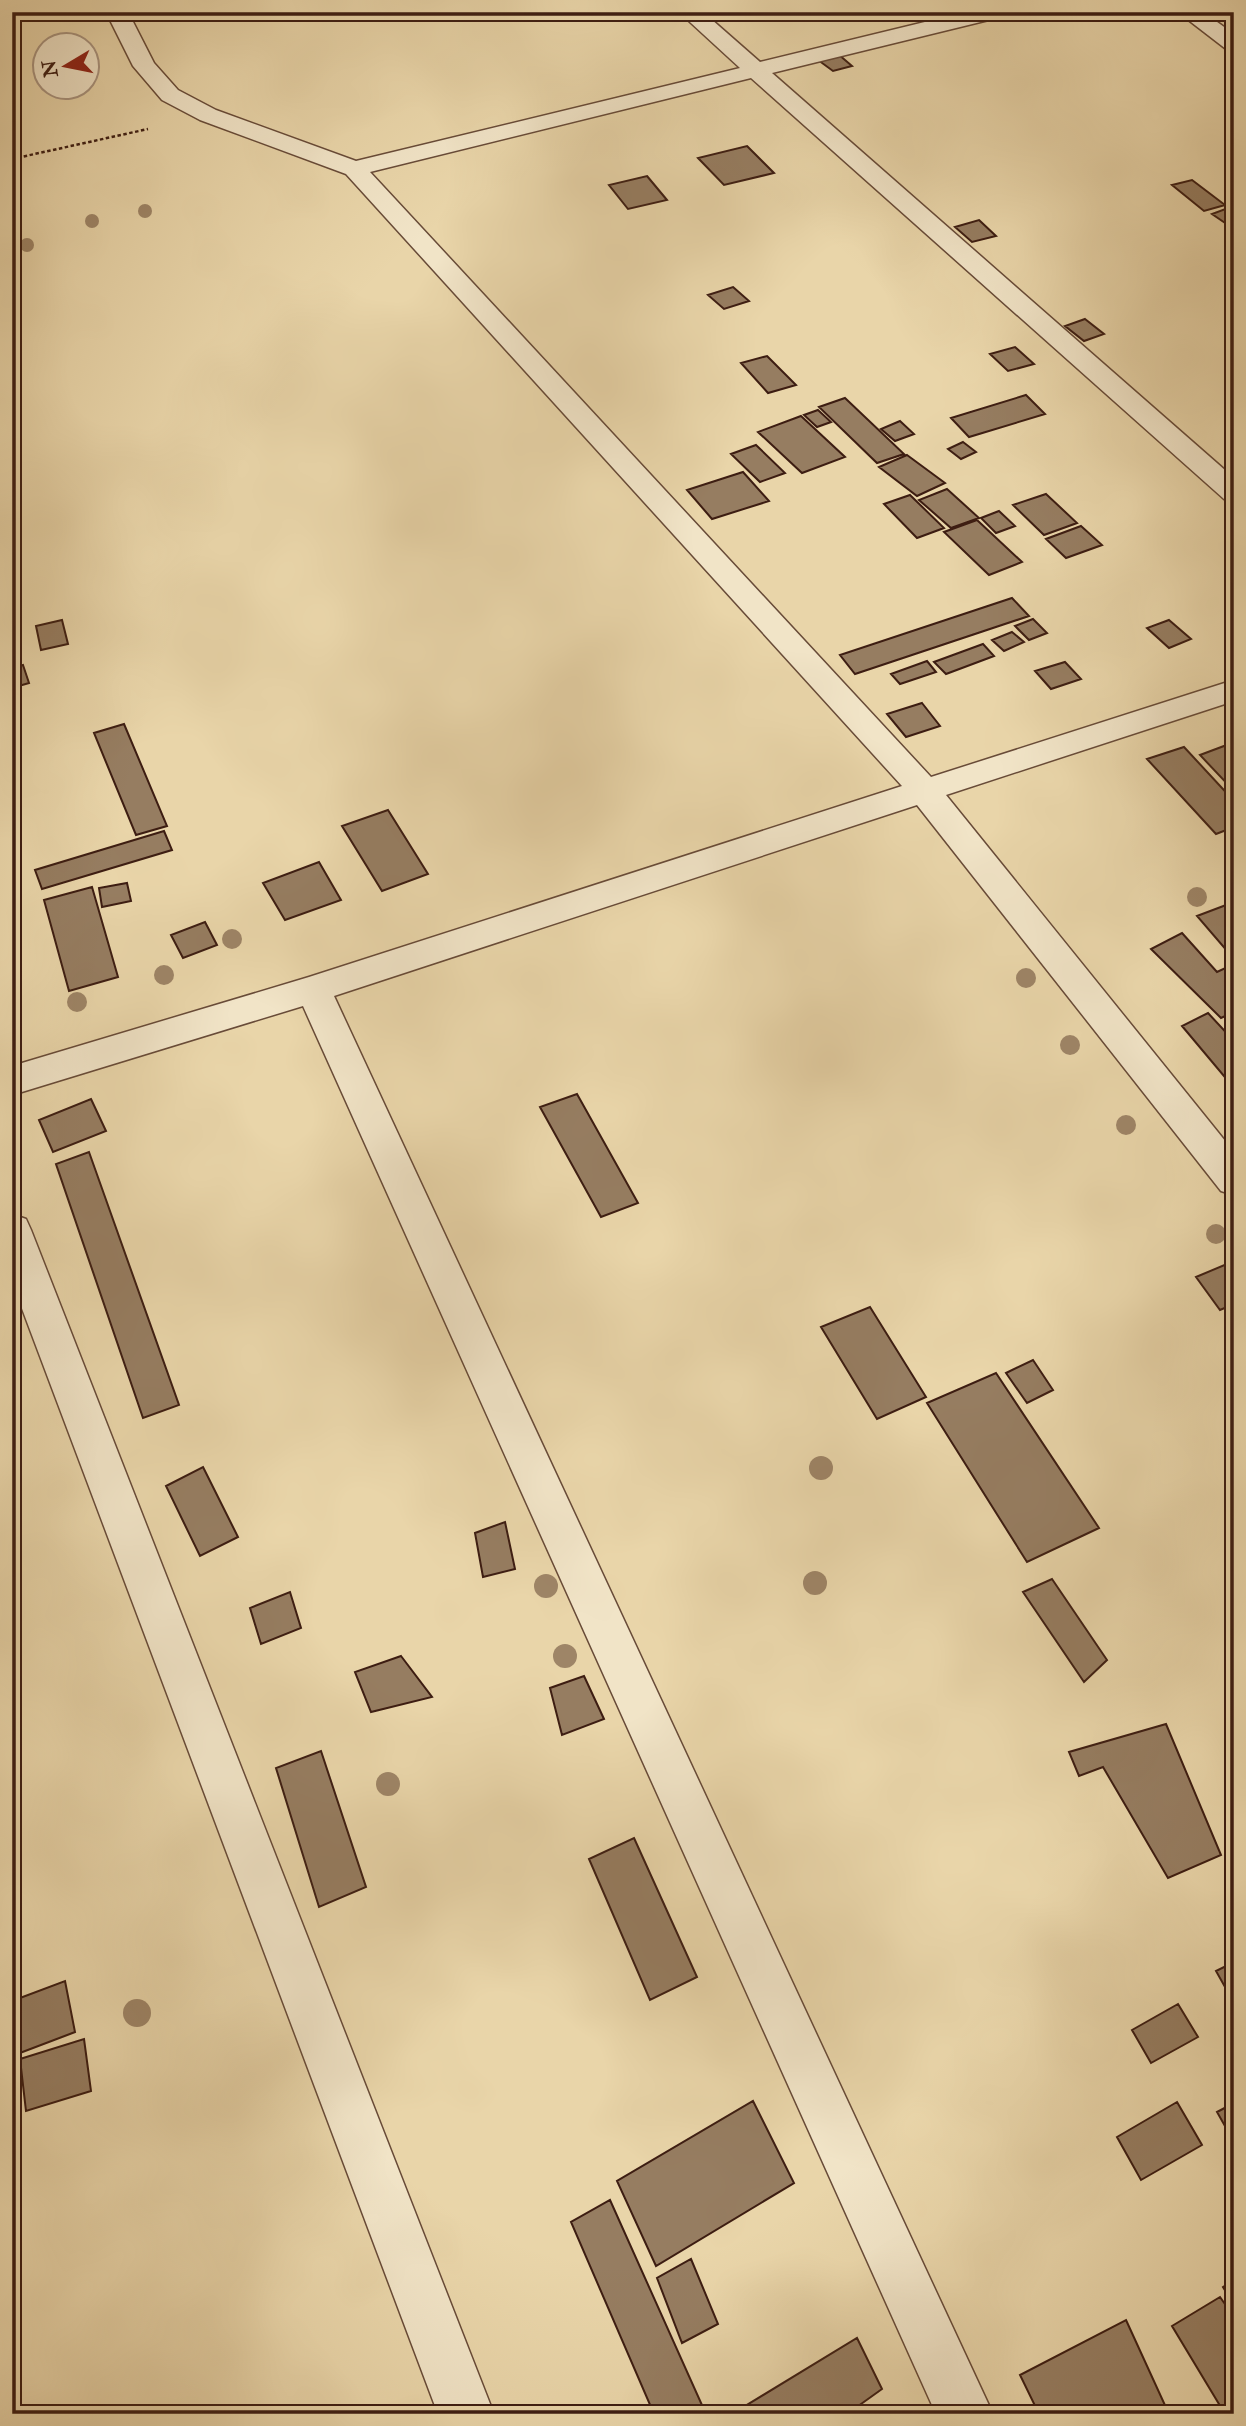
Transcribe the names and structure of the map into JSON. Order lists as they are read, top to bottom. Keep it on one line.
{"north":"left"}
